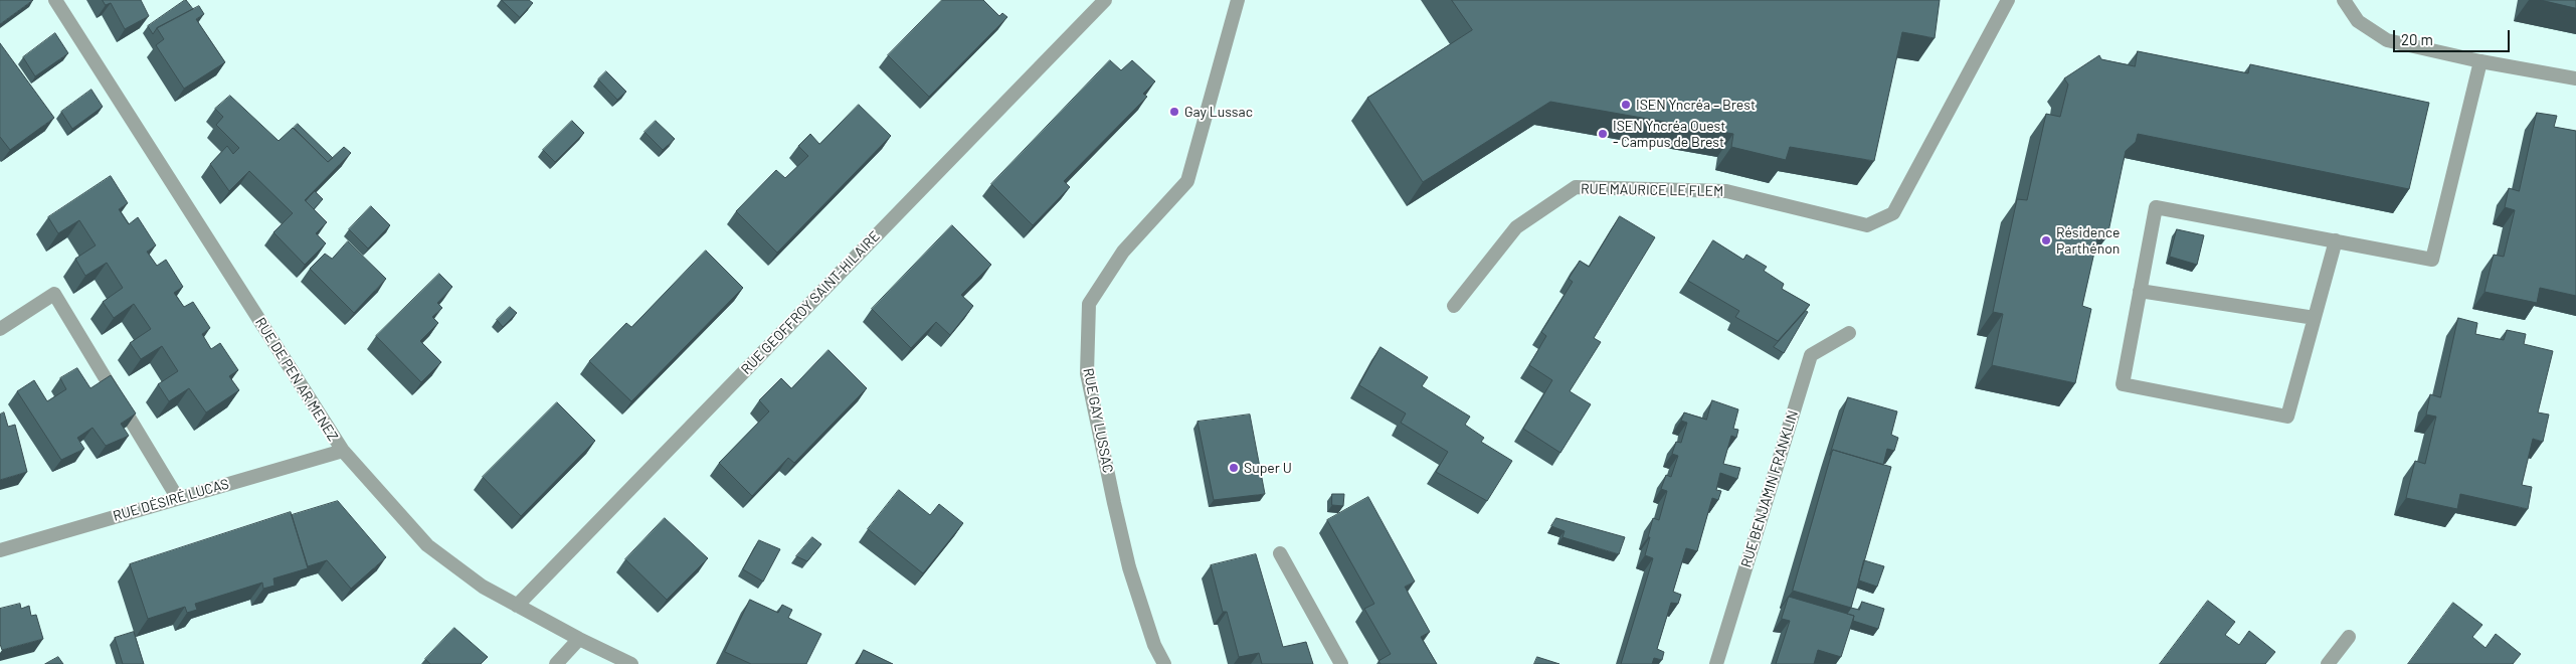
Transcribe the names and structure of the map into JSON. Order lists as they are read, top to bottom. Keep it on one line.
{"streets":{"street":["RUE MAURICE LE FLEM","RUE GEOFFROY SAINT-HILAIRE","RUE DE PEN AR MENEZ","RUE GAY LUSSAC","RUE BENJAMIN FRANKLIN","RUE DÉSIRÉ LUCAS"]},"crossings":[["RUE GEOFFROY SAINT-HILAIRE","RUE DE PEN AR MENEZ"],["RUE DE PEN AR MENEZ","RUE DÉSIRÉ LUCAS"]],"places":["ISEN Yncréa – Brest","Gay Lussac","ISEN Yncréa Ouest - Campus de Brest","Résidence Parthénon","Super U"],"scale_bar":"20 m"}
